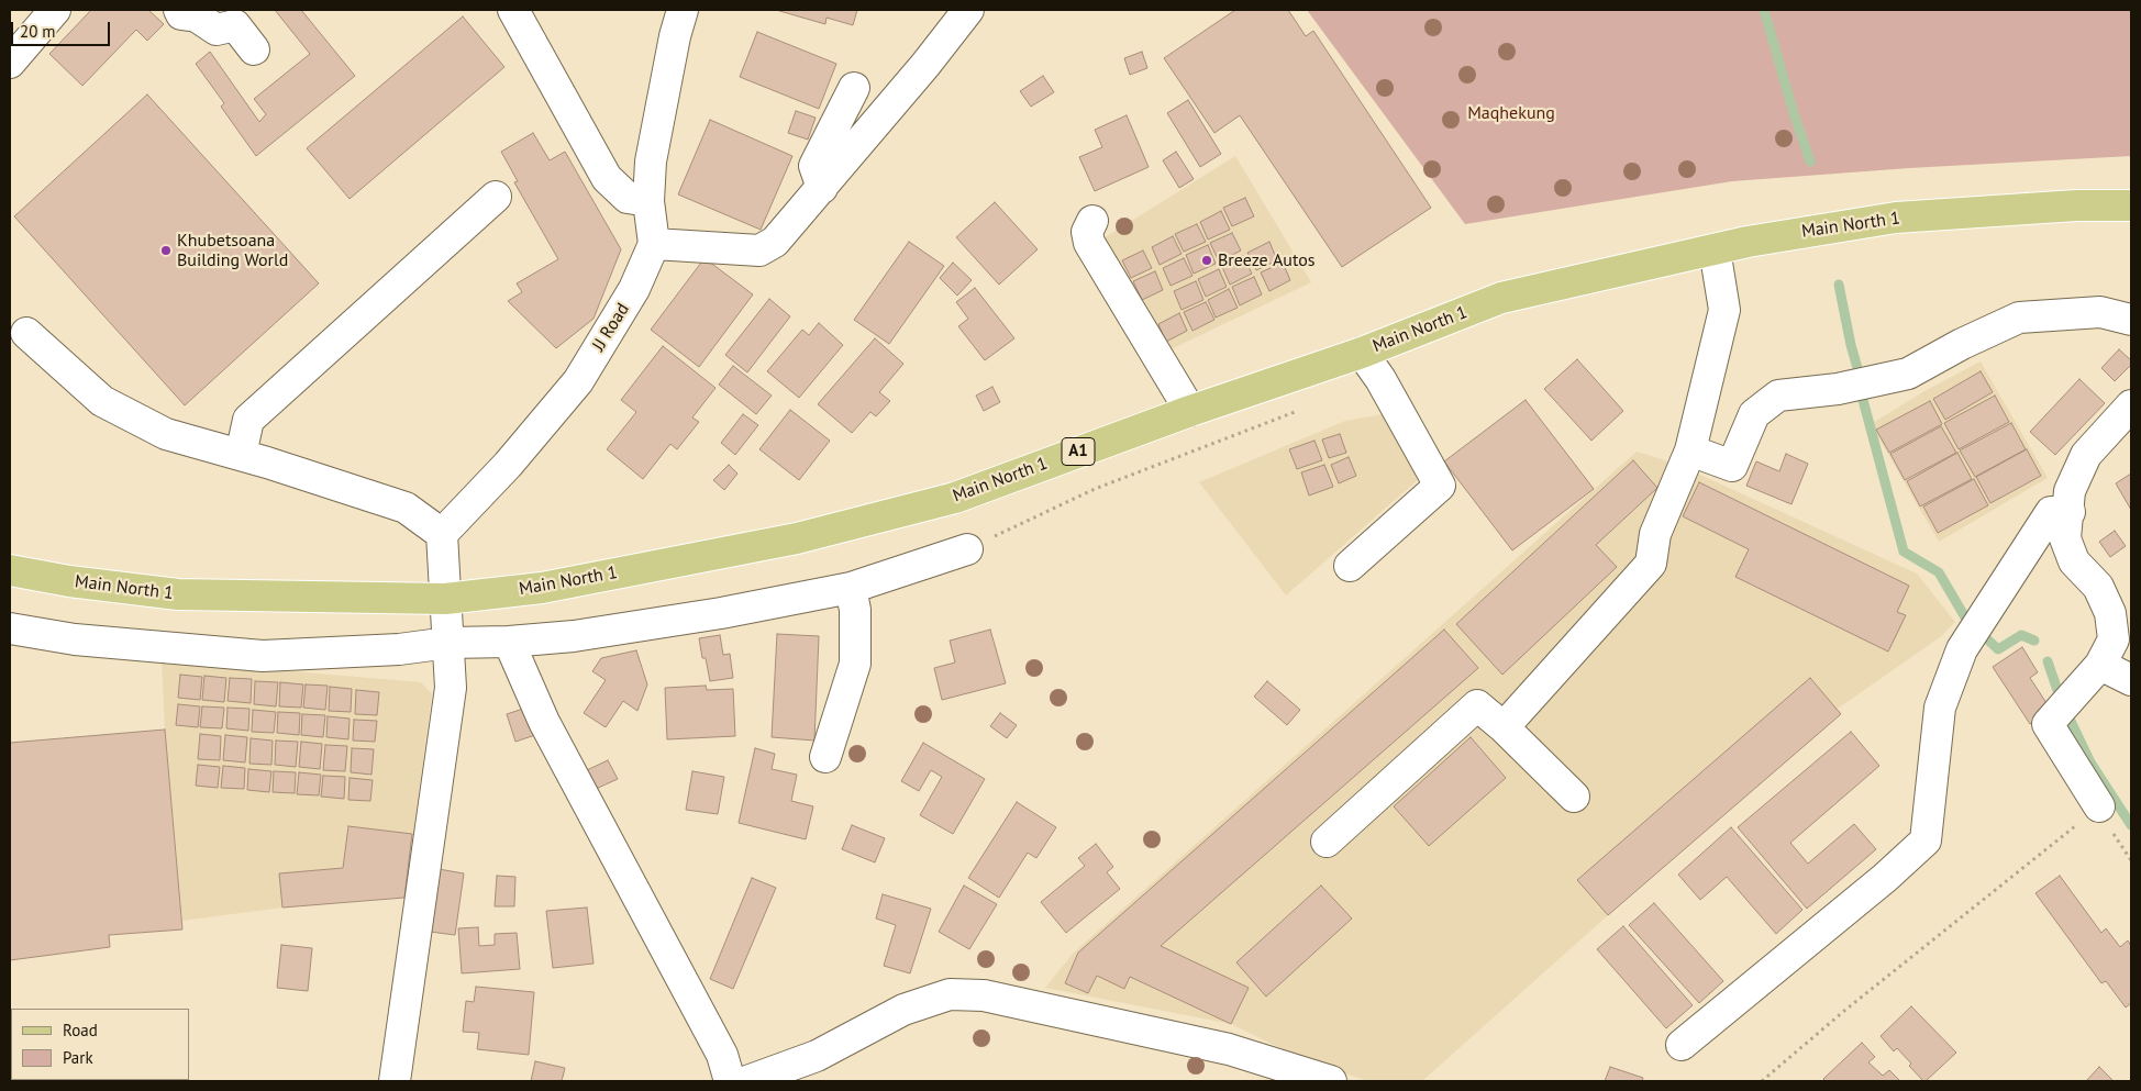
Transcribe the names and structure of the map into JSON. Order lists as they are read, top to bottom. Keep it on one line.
{"streets":{"main road":["Main North 1","A1"],"street":["JJ Road"]},"parks":["Maqhekung"],"places":["Khubetsoana Building World","Breeze Autos"],"legend":["Road","Park"],"scale_bar":"20 m"}
